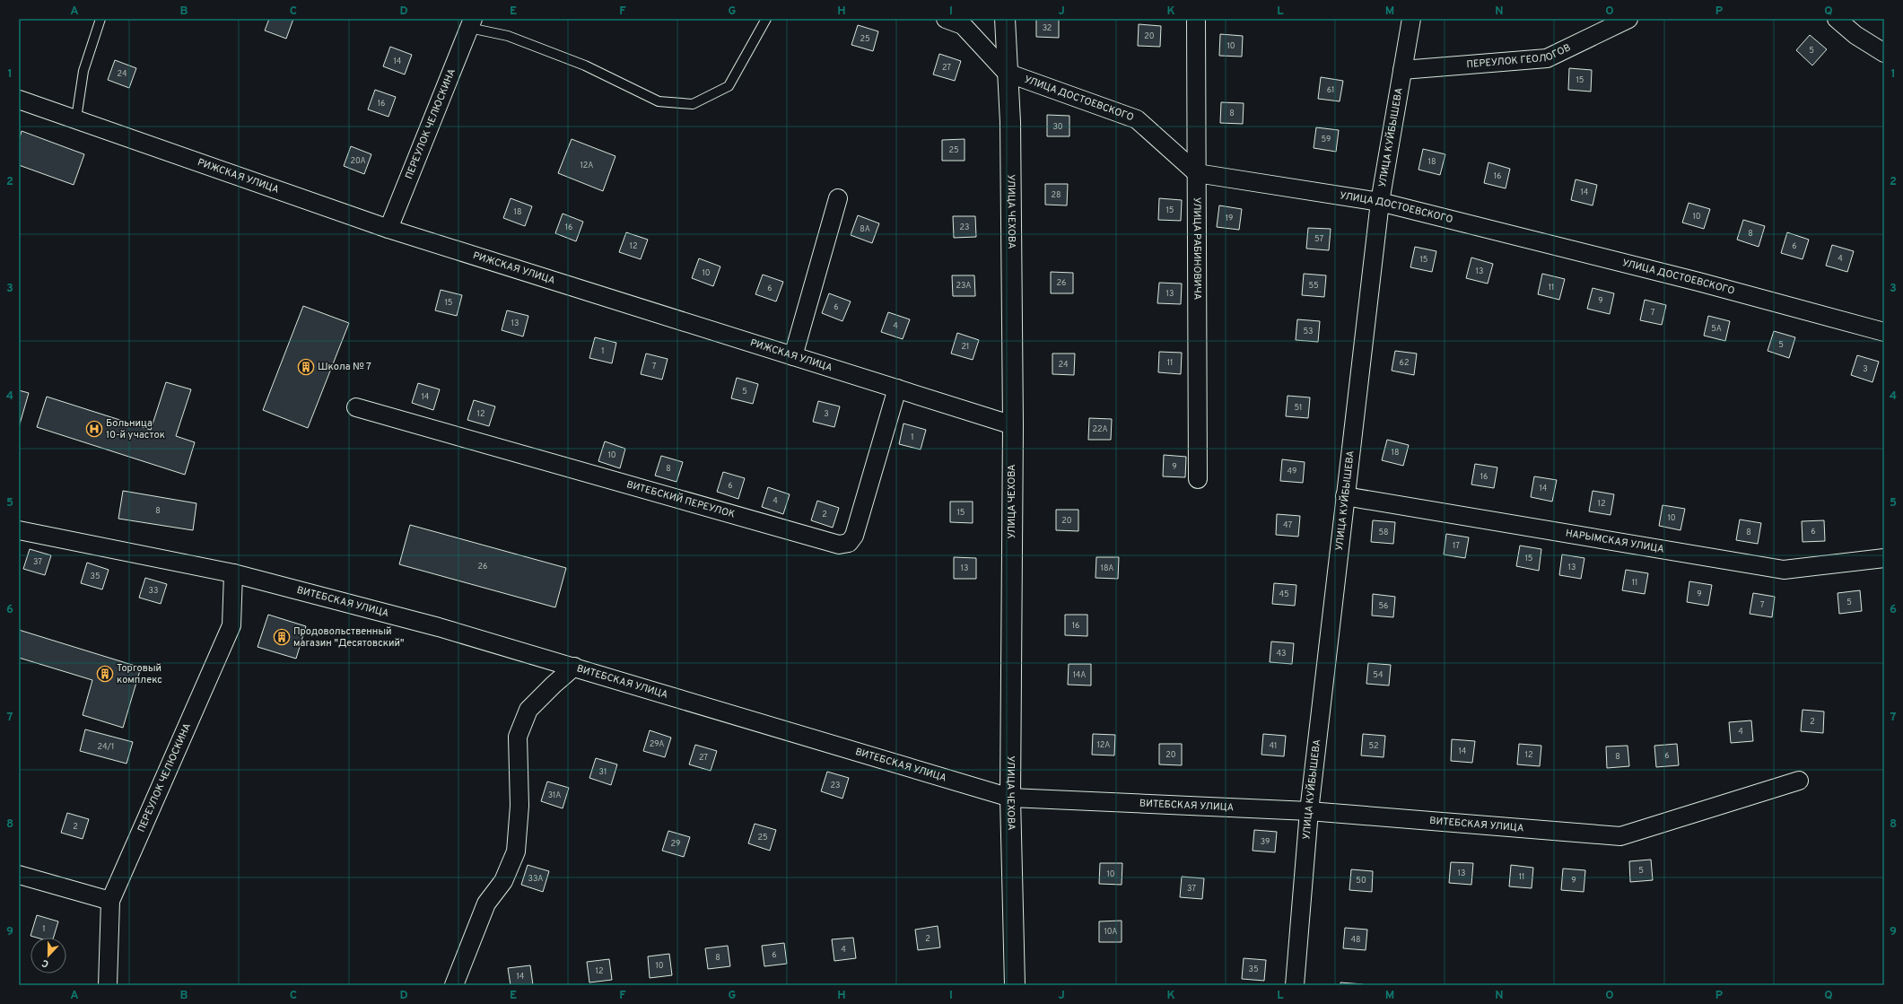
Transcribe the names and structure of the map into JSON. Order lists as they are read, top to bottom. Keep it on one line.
{"streets":{"street":["ПЕРЕУЛОК ГЕОЛОГОВ","УЛИЦА ДОСТОЕВСКОГО","ПЕРЕУЛОК ЧЕЛЮСКИНА","УЛИЦА КУЙБЫШЕВА","РИЖСКАЯ УЛИЦА","УЛИЦА ЧЕХОВА","УЛИЦА РАБИНОВИЧА","ВИТЕБСКИЙ ПЕРЕУЛОК","НАРЫМСКАЯ УЛИЦА","ВИТЕБСКАЯ УЛИЦА"]},"crossings":[["ПЕРЕУЛОК ГЕОЛОГОВ","УЛИЦА КУЙБЫШЕВА"],["УЛИЦА ДОСТОЕВСКОГО","УЛИЦА КУЙБЫШЕВА"],["УЛИЦА ДОСТОЕВСКОГО","УЛИЦА ЧЕХОВА"],["УЛИЦА ДОСТОЕВСКОГО","УЛИЦА РАБИНОВИЧА"],["ПЕРЕУЛОК ЧЕЛЮСКИНА","РИЖСКАЯ УЛИЦА"],["ПЕРЕУЛОК ЧЕЛЮСКИНА","ВИТЕБСКАЯ УЛИЦА"],["УЛИЦА КУЙБЫШЕВА","НАРЫМСКАЯ УЛИЦА"],["УЛИЦА КУЙБЫШЕВА","ВИТЕБСКАЯ УЛИЦА"],["РИЖСКАЯ УЛИЦА","УЛИЦА ЧЕХОВА"],["РИЖСКАЯ УЛИЦА","ВИТЕБСКИЙ ПЕРЕУЛОК"],["УЛИЦА ЧЕХОВА","ВИТЕБСКАЯ УЛИЦА"]],"places":{"building":["Школа № 7","Продовольственный магазин \"Деcятовский\"","Торговый комплекс"],"hospital":["Больница 10-й участок"]},"house_numbers":["32","20","25","10","5","14","27","24","15","61","16","8","30","59","25","20А","18","12А","16","14","28","15","18","10","19","16","23","8А","8","57","12","6","4","15","13","10","26","23А","55","11","6","13","9","15","6","7","13","4","5А","53","5","21","1","11","62","24","7","3","5","14","51","12","3","22А","1","18","10","9","8","49","16","6","14","4","12","8","15","2","10","20","47","6","58","8","17","15","37","26","13","13","18А","35","11","33","45","9","5","7","56","16","43","14А","54","2","4","29А","12А","41","52","24/1","14","20","12","6","8","27","31","23","31А","2","25","39","29","5","13","10","11","33А","50","9","37","1","10А","2","48","4","6","8","10","35","12","14"],"north":"bottom","grid":{"columns":["A","B","C","D","E","F","G","H","I","J","K","L","M","N","O","P","Q"],"rows":["1","2","3","4","5","6","7","8","9"]}}
